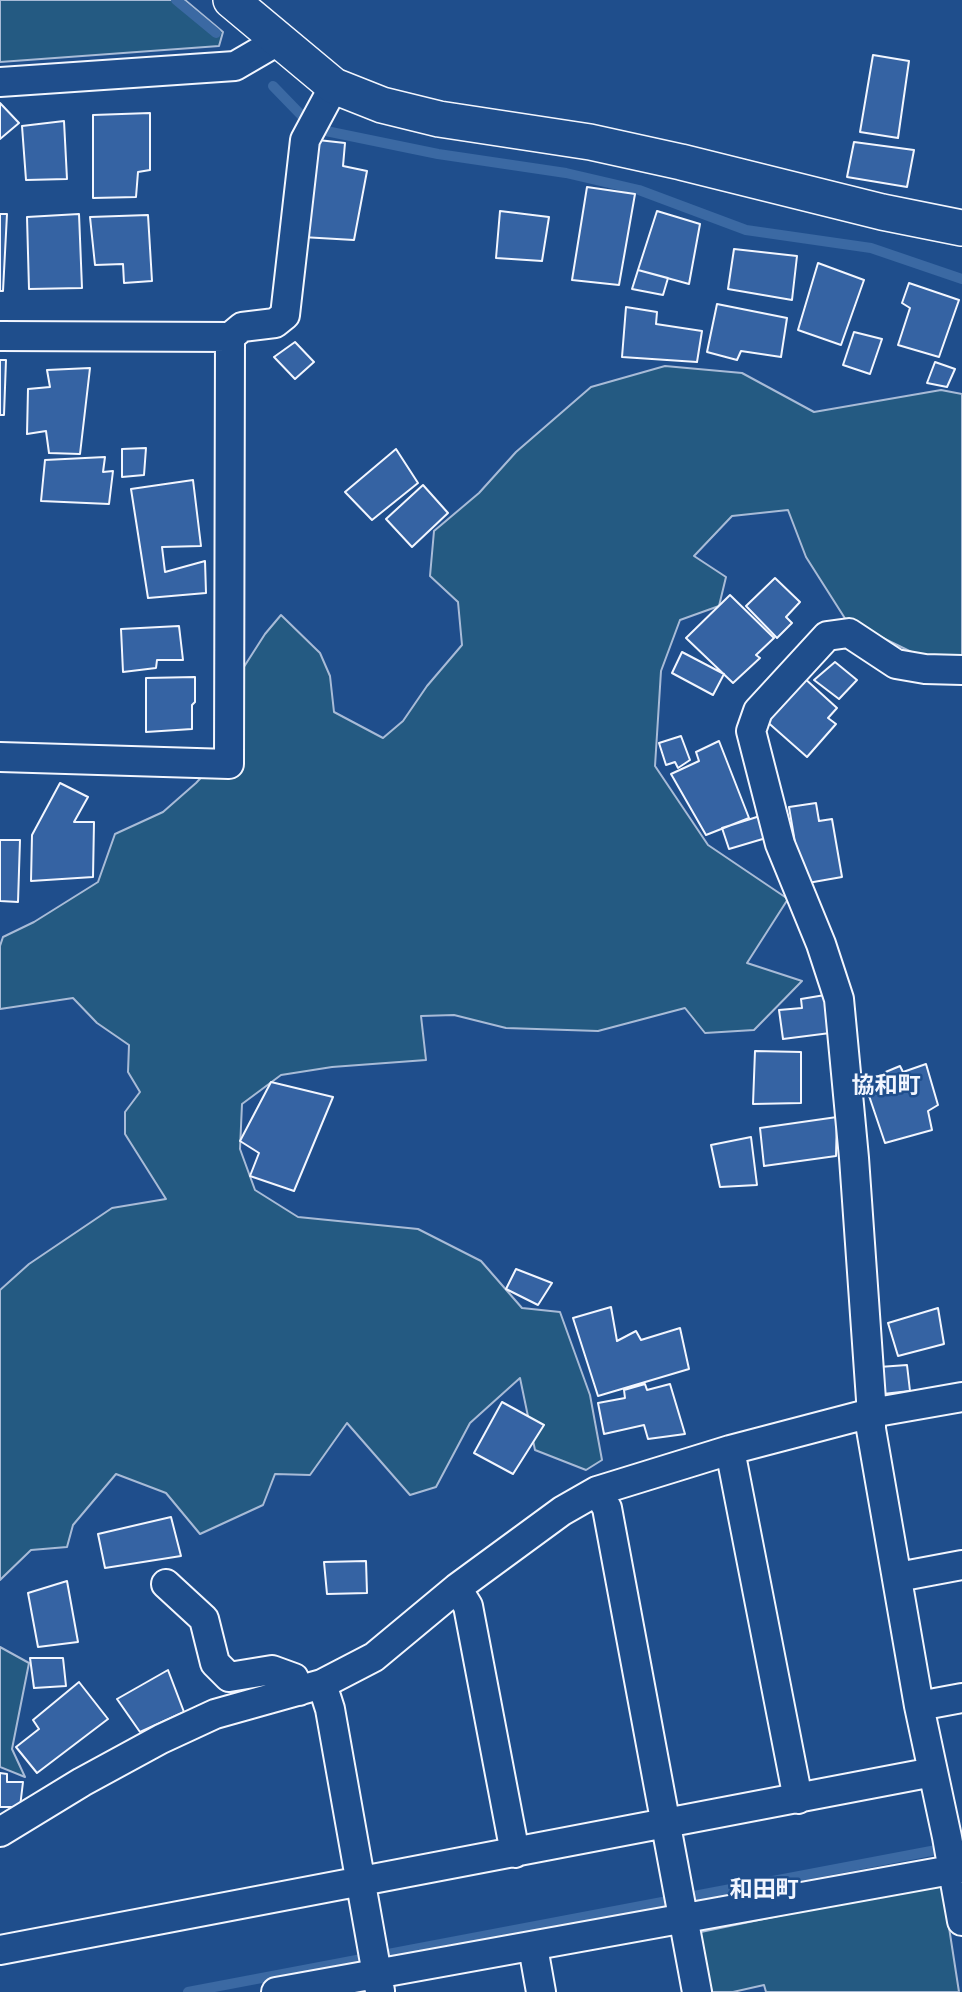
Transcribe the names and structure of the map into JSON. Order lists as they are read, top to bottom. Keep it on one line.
{"districts":["協和町","和田町"]}
